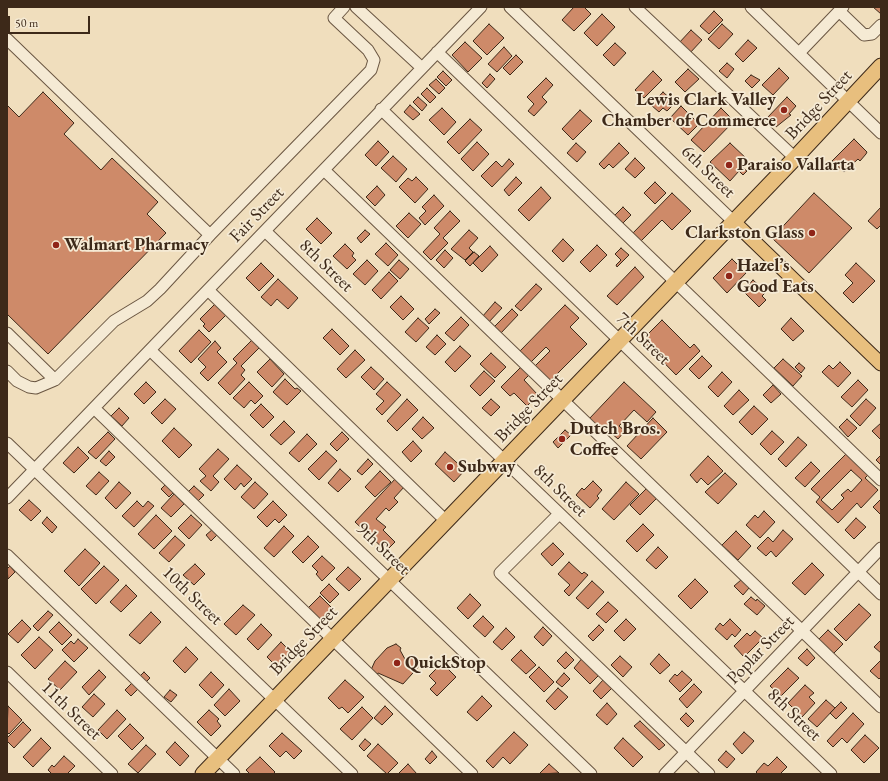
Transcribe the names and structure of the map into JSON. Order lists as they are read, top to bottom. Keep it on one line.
{"streets":{"highway":["Bridge Street"],"main road":["6th Street"],"street":["Fair Street","8th Street","7th Street","9th Street","10th Street","Poplar Street","11th Street"]},"crossings":[["Bridge Street","6th Street"],["Bridge Street","8th Street"],["Bridge Street","7th Street"],["Bridge Street","9th Street"],["Bridge Street","10th Street"],["Fair Street","8th Street"],["Fair Street","7th Street"],["Fair Street","9th Street"],["Fair Street","10th Street"],["8th Street","Poplar Street"],["7th Street","Poplar Street"]],"places":["Lewis Clark Valley Chamber of Commerce","Paraiso Vallarta","Clarkston Glass","Walmart Pharmacy","Hazel’s Good Eats","Dutch Bros. Coffee","Subway","QuickStop"],"scale_bar":"50 m"}
